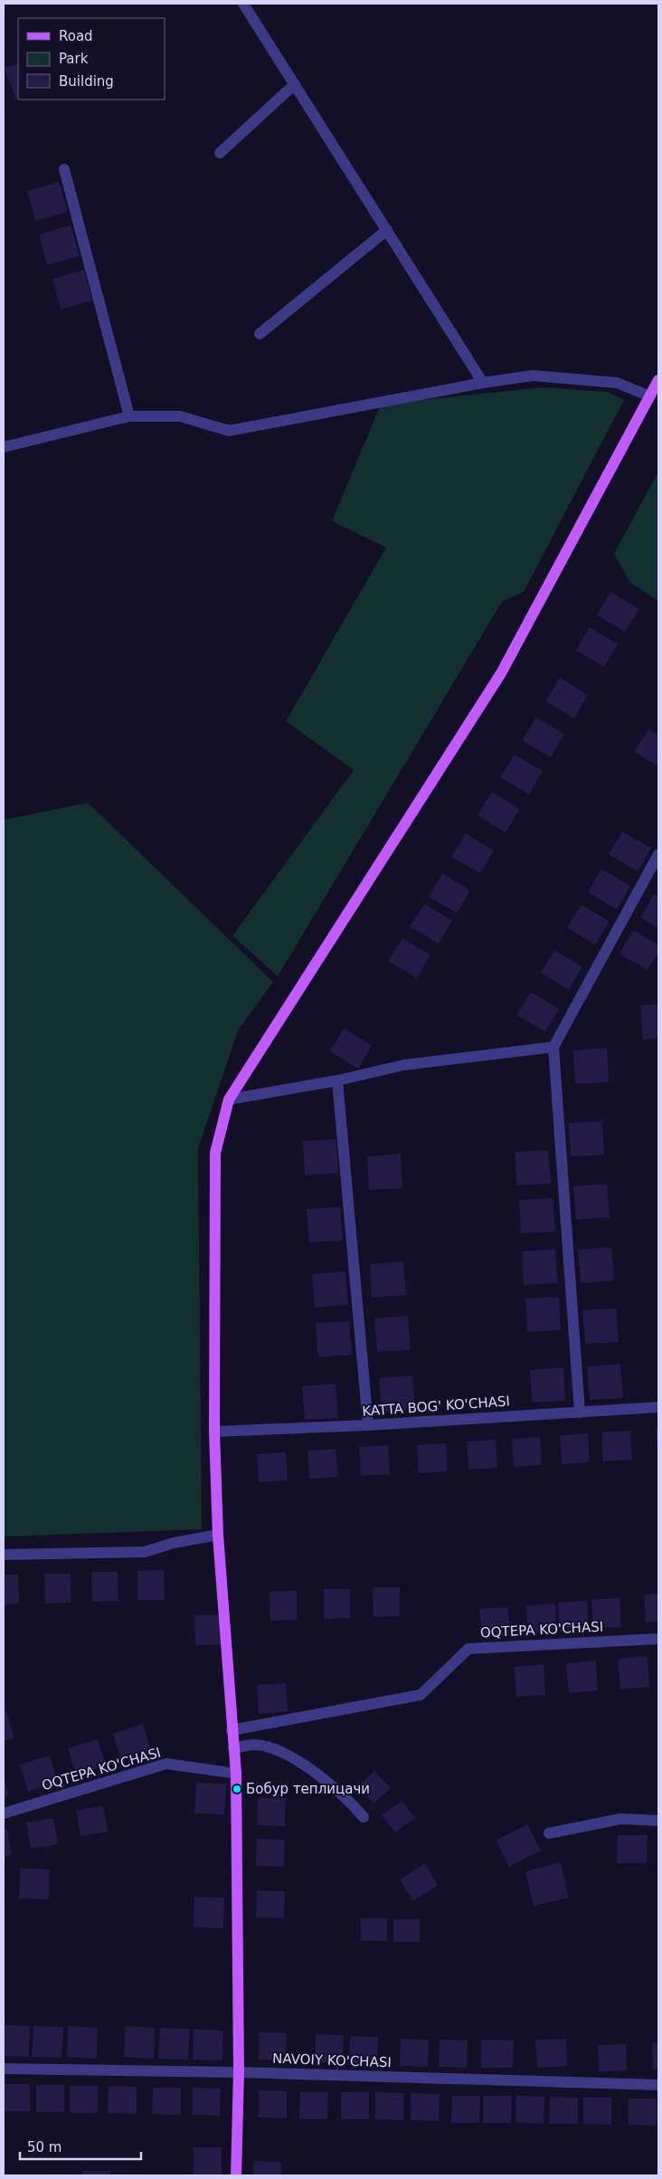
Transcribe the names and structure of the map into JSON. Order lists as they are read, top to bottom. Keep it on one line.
{"streets":{"street":["KATTA BOG' KO'CHASI","OQTEPA KO'CHASI","NAVOIY KO'CHASI"]},"places":["Бобур теплицачи"],"legend":["Road","Park","Building"],"scale_bar":"50 m"}
